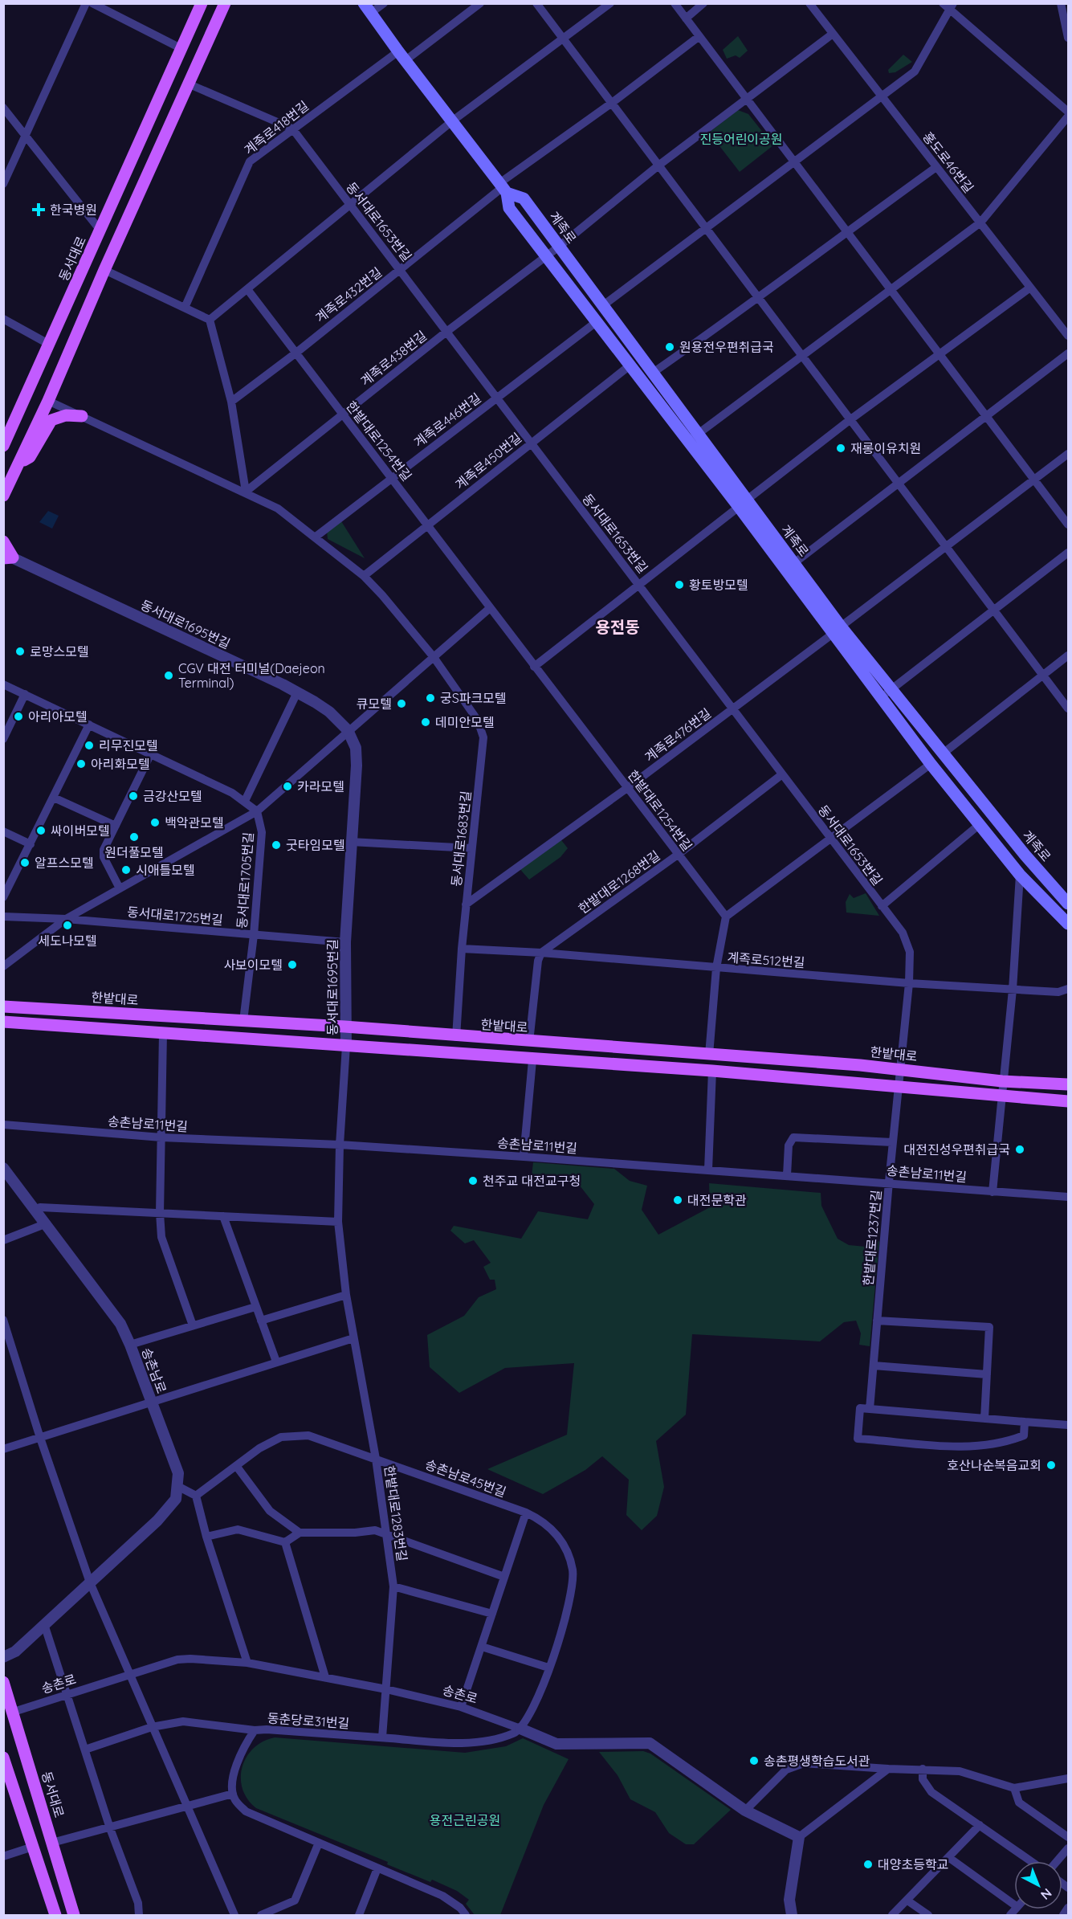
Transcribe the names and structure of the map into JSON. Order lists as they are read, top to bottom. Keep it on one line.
{"streets":{"main road":["계족로","동서대로","한밭대로"],"street":["계족로418번길","홍도로46번길","동서대로1653번길","계족로432번길","계족로438번길","계족로446번길","한밭대로1254번길","계족로450번길","동서대로1695번길","계족로476번길","동서대로1683번길","동서대로1705번길","한밭대로1268번길","동서대로1725번길","계족로512번길","송촌남로11번길","한밭대로1237번길","송촌남로","송촌남로45번길","한밭대로1283번길","송촌로","동춘당로31번길"]},"crossings":[["계족로418번길","동서대로1653번길"],["계족로418번길","계족로"],["홍도로46번길","계족로438번길"],["동서대로1653번길","계족로432번길"],["동서대로1653번길","계족로438번길"],["동서대로1653번길","계족로446번길"],["동서대로1653번길","계족로450번길"],["동서대로1653번길","계족로476번길"],["동서대로1653번길","한밭대로1268번길"],["동서대로1653번길","계족로512번길"],["동서대로1653번길","한밭대로"],["동서대로1653번길","한밭대로1237번길"],["계족로","계족로432번길"],["계족로","계족로438번길"],["계족로","계족로446번길"],["계족로","계족로450번길"],["계족로","계족로476번길"],["동서대로","송촌로"],["계족로432번길","한밭대로1254번길"],["계족로438번길","한밭대로1254번길"],["계족로438번길","동서대로1683번길"],["계족로446번길","한밭대로1254번길"],["계족로446번길","동서대로1683번길"],["한밭대로1254번길","계족로450번길"],["한밭대로1254번길","계족로476번길"],["한밭대로1254번길","한밭대로1268번길"],["계족로450번길","동서대로1683번길"],["동서대로1695번길","동서대로1725번길"],["동서대로1695번길","한밭대로"],["동서대로1695번길","한밭대로1283번길"],["계족로476번길","동서대로1683번길"],["동서대로1683번길","계족로512번길"],["동서대로1683번길","한밭대로"],["동서대로1705번길","동서대로1725번길"],["동서대로1705번길","한밭대로"],["한밭대로1268번길","계족로512번길"],["한밭대로","한밭대로1237번길"],["송촌남로11번길","한밭대로1237번길"],["송촌남로11번길","한밭대로1283번길"],["송촌남로45번길","한밭대로1283번길"],["송촌남로45번길","송촌로"],["송촌남로45번길","동춘당로31번길"],["한밭대로1283번길","송촌로"],["한밭대로1283번길","동춘당로31번길"],["송촌로","동춘당로31번길"]],"districts":["용전동"],"parks":["진등어린이공원","용전근린공원"],"places":{"health":["한국병원"],"other":["원용전우편취급국","재롱이유치원","황토방모텔","로망스모텔","CGV 대전 터미널(Daejeon Terminal)","궁S파크모텔","큐모텔","아리아모텔","데미안모텔","리무진모텔","아리화모텔","카라모텔","금강산모텔","백악관모텔","싸이버모텔","원더풀모텔","굿타임모텔","알프스모텔","시애틀모텔","세도나모텔","사보이모텔","대전진성우편취급국","천주교 대전교구청","대전문학관","호산나순복음교회","송촌평생학습도서관","대양초등학교"]},"north":"bottom right"}
